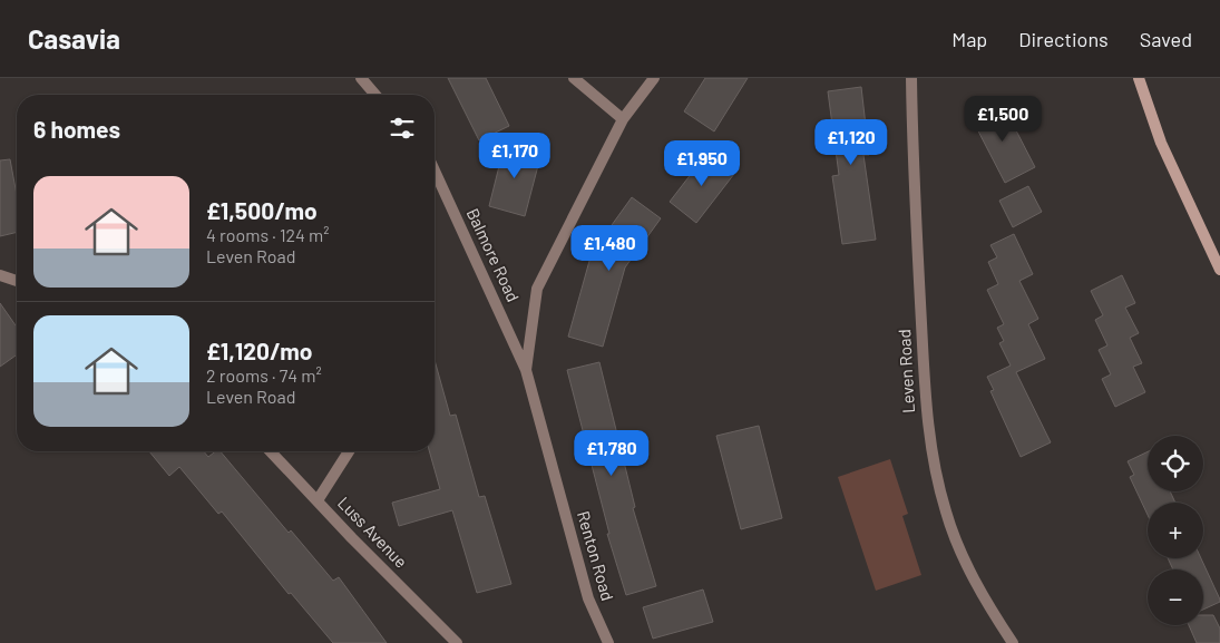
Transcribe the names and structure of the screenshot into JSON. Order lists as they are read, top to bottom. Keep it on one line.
{"streets":{"street":["Balmore Road","Leven Road","Luss Avenue","Renton Road"]},"crossings":[["Balmore Road","Renton Road"]],"page":{"header":"Casavia","nav":["Map","Directions","Saved"],"heading":"6 homes","price":["£1,500","£1,120","£1,170","£1,950","£1,480","£1,780"],"list":[{"name":"£1,500/mo","note":"4 rooms · 124 m² · Leven Road"},{"name":"£1,120/mo","note":"2 rooms · 74 m² · Leven Road"}],"map_buttons":["+","−"]}}
